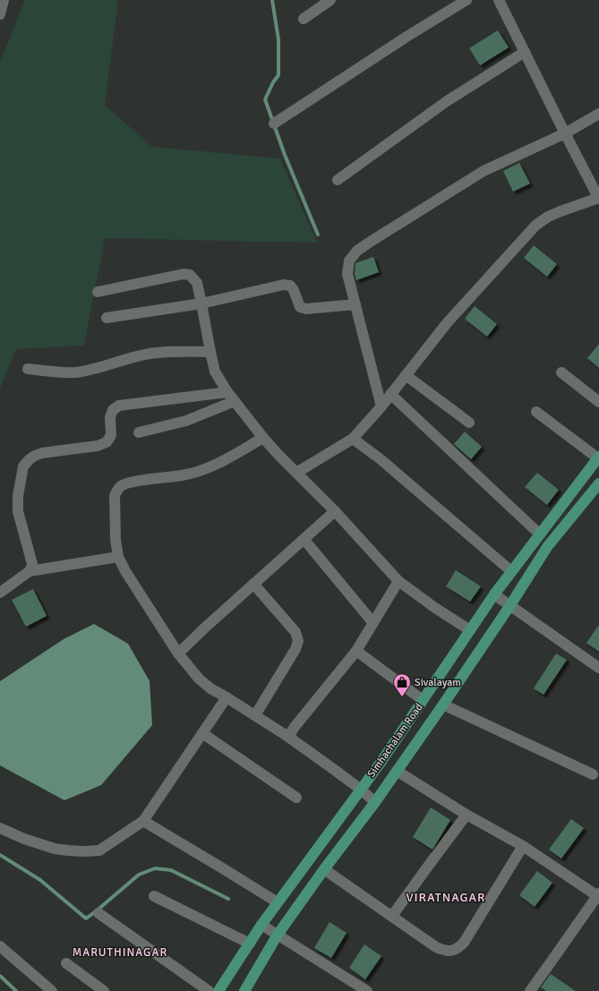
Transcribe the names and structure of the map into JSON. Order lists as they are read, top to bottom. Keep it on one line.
{"streets":{"main road":["Simhachalam Road"]},"districts":["VIRATNAGAR","MARUTHINAGAR"],"places":{"shop":["Sivalayam"]}}
